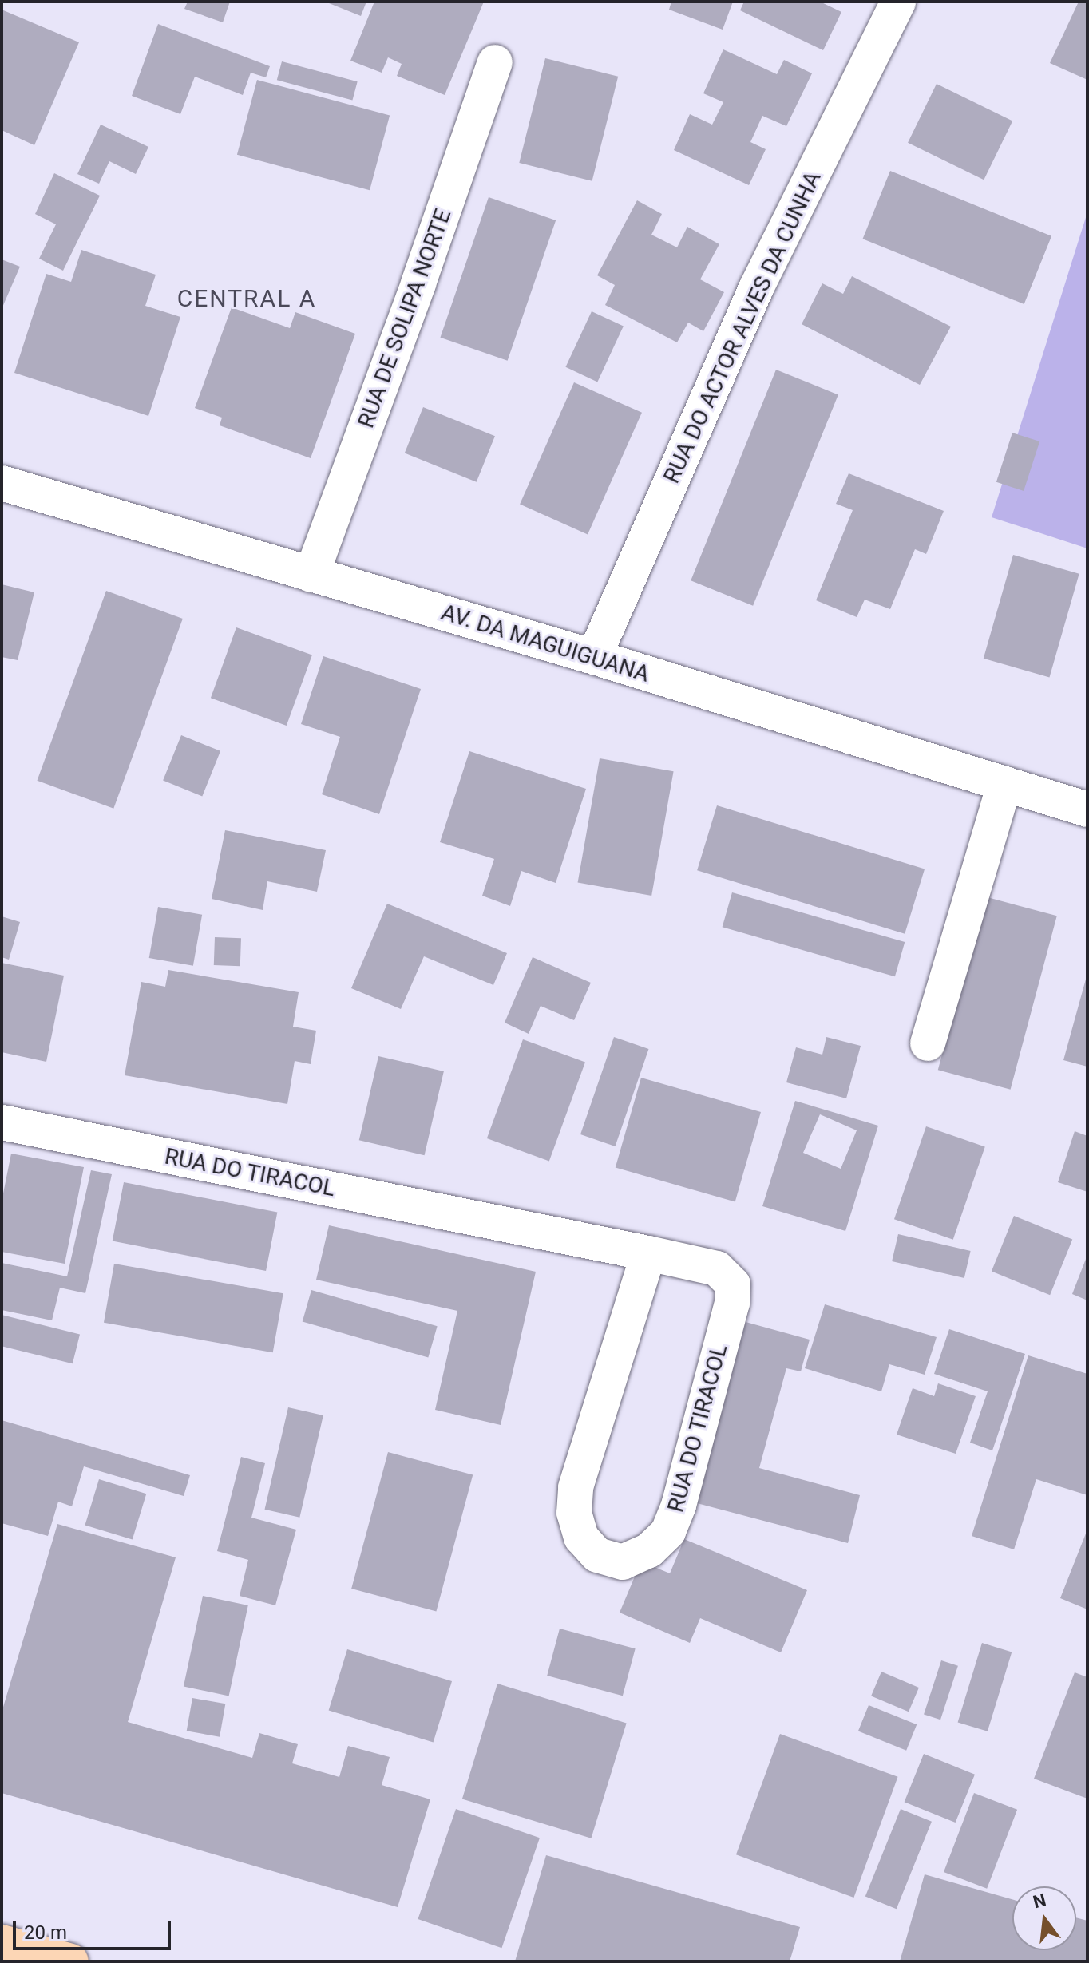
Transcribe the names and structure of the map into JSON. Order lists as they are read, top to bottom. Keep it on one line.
{"streets":{"street":["RUA DE SOLIPA NORTE","RUA DO ACTOR ALVES DA CUNHA","AV. DA MAGUIGUANA","RUA DO TIRACOL"]},"crossings":[["RUA DE SOLIPA NORTE","AV. DA MAGUIGUANA"],["RUA DO ACTOR ALVES DA CUNHA","AV. DA MAGUIGUANA"]],"districts":["CENTRAL A"],"scale_bar":"20 m","north":"top"}
